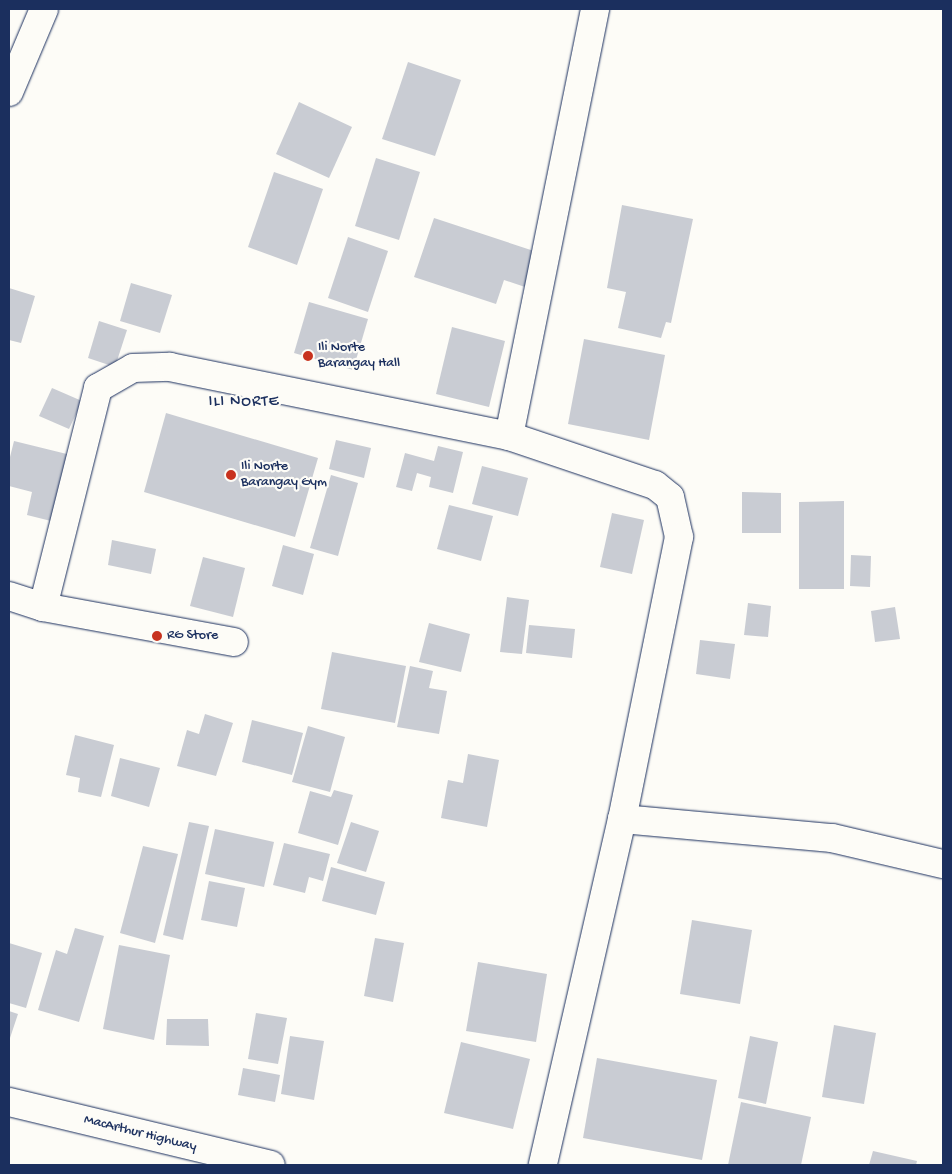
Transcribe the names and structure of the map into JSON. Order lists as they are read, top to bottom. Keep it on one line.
{"streets":{"main road":["MacArthur Highway"]},"districts":["ILI NORTE"],"places":["Ili Norte Barangay Hall","Ili Norte Barangay Gym","RG Store"]}
